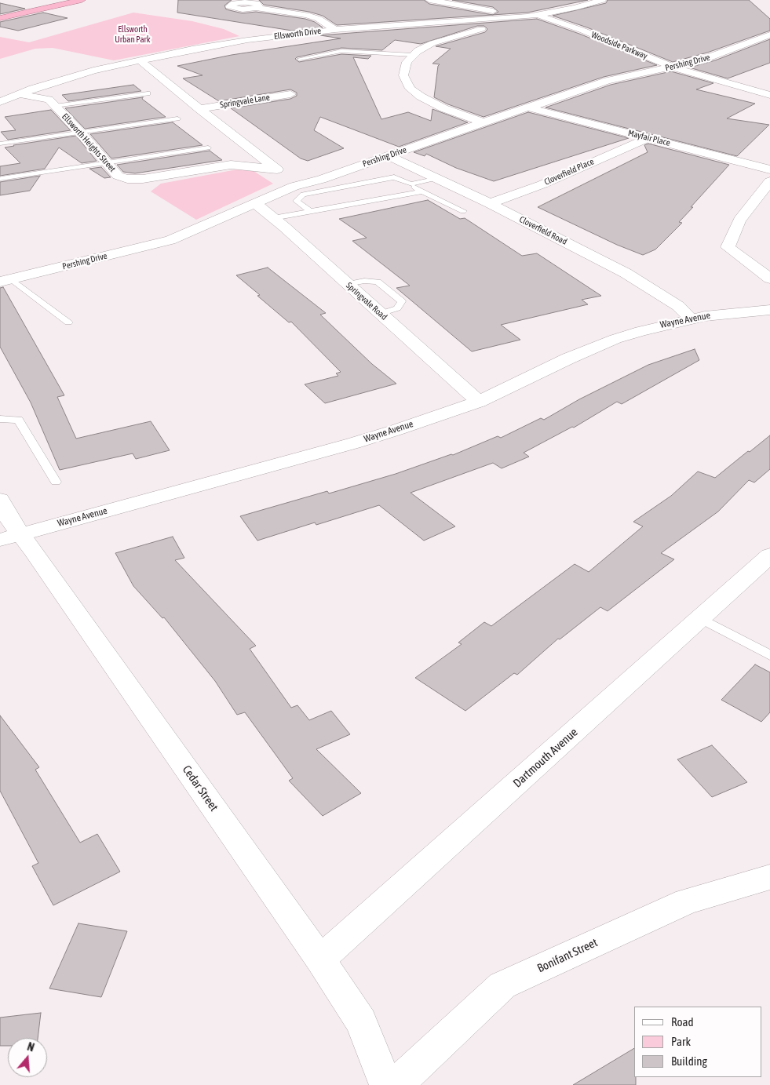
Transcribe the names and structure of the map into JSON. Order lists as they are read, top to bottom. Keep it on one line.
{"streets":{"street":["Ellsworth Drive","Woodside Parkway","Pershing Drive","Springvale Lane","Mayfair Place","Ellsworth Heights Street","Cloverfield Place","Cloverfield Road","Springvale Road","Wayne Avenue","Dartmouth Avenue","Cedar Street","Bonifant Street"]},"crossings":[["Ellsworth Drive","Woodside Parkway"],["Ellsworth Drive","Ellsworth Heights Street"],["Woodside Parkway","Pershing Drive"],["Pershing Drive","Mayfair Place"],["Pershing Drive","Cloverfield Road"],["Pershing Drive","Springvale Road"],["Mayfair Place","Cloverfield Place"],["Cloverfield Place","Cloverfield Road"],["Cloverfield Road","Wayne Avenue"],["Springvale Road","Wayne Avenue"],["Wayne Avenue","Cedar Street"],["Dartmouth Avenue","Cedar Street"]],"parks":["Ellsworth Urban Park"],"legend":["Road","Park","Building"],"north":"top"}
